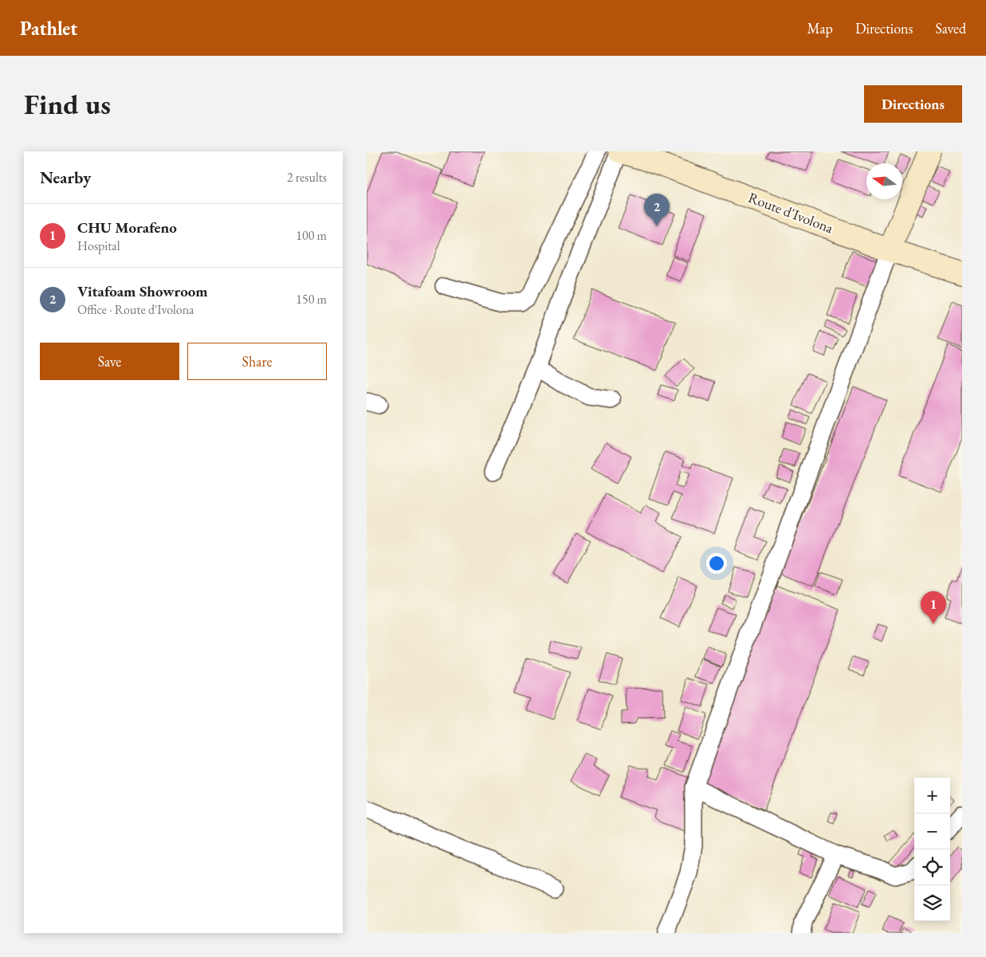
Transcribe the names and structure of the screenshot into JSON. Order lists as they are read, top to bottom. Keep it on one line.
{"streets":{"main road":["Route d'Ivolona"]},"north":"left","page":{"header":"Pathlet","nav":["Map","Directions","Saved"],"buttons":["Directions",["Save","Share"]],"title":"Find us","heading":["Nearby","2 results"],"pins":["2","1"],"list":[{"mark":"1","name":"CHU Morafeno","note":"Hospital","value":"100 m"},{"mark":"2","name":"Vitafoam Showroom","note":"Office · Route d'Ivolona","value":"150 m"}],"map_buttons":["+","−"]}}
